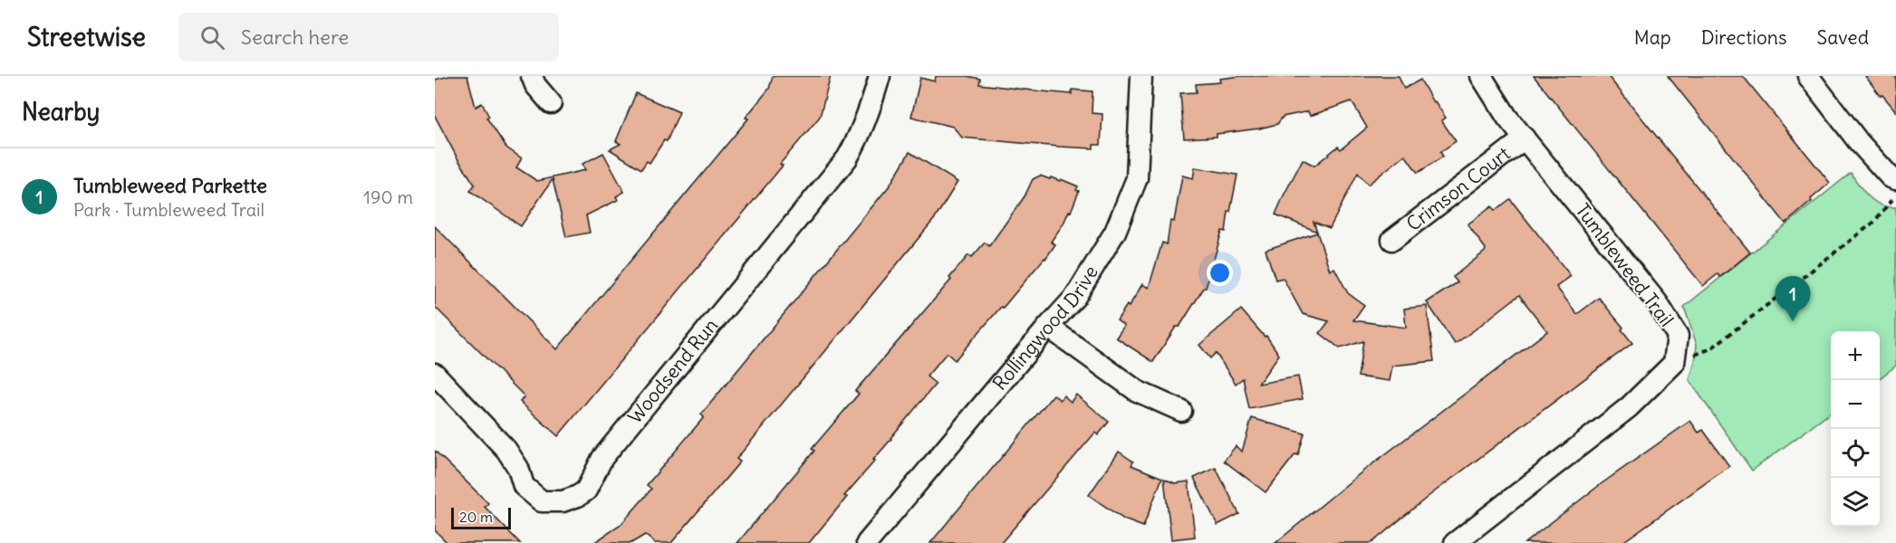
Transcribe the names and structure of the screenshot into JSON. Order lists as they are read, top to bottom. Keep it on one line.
{"streets":{"street":["Crimson Court","Tumbleweed Trail","Rollingwood Drive","Woodsend Run"]},"crossings":[["Crimson Court","Tumbleweed Trail"]],"scale_bar":"20 m","page":{"header":"Streetwise","search":"Search here","nav":["Map","Directions","Saved"],"heading":"Nearby","list":[{"mark":"1","name":"Tumbleweed Parkette","note":"Park · Tumbleweed Trail","value":"190 m"}],"pins":"1","map_buttons":["+","−"],"scale":"20 m"}}
